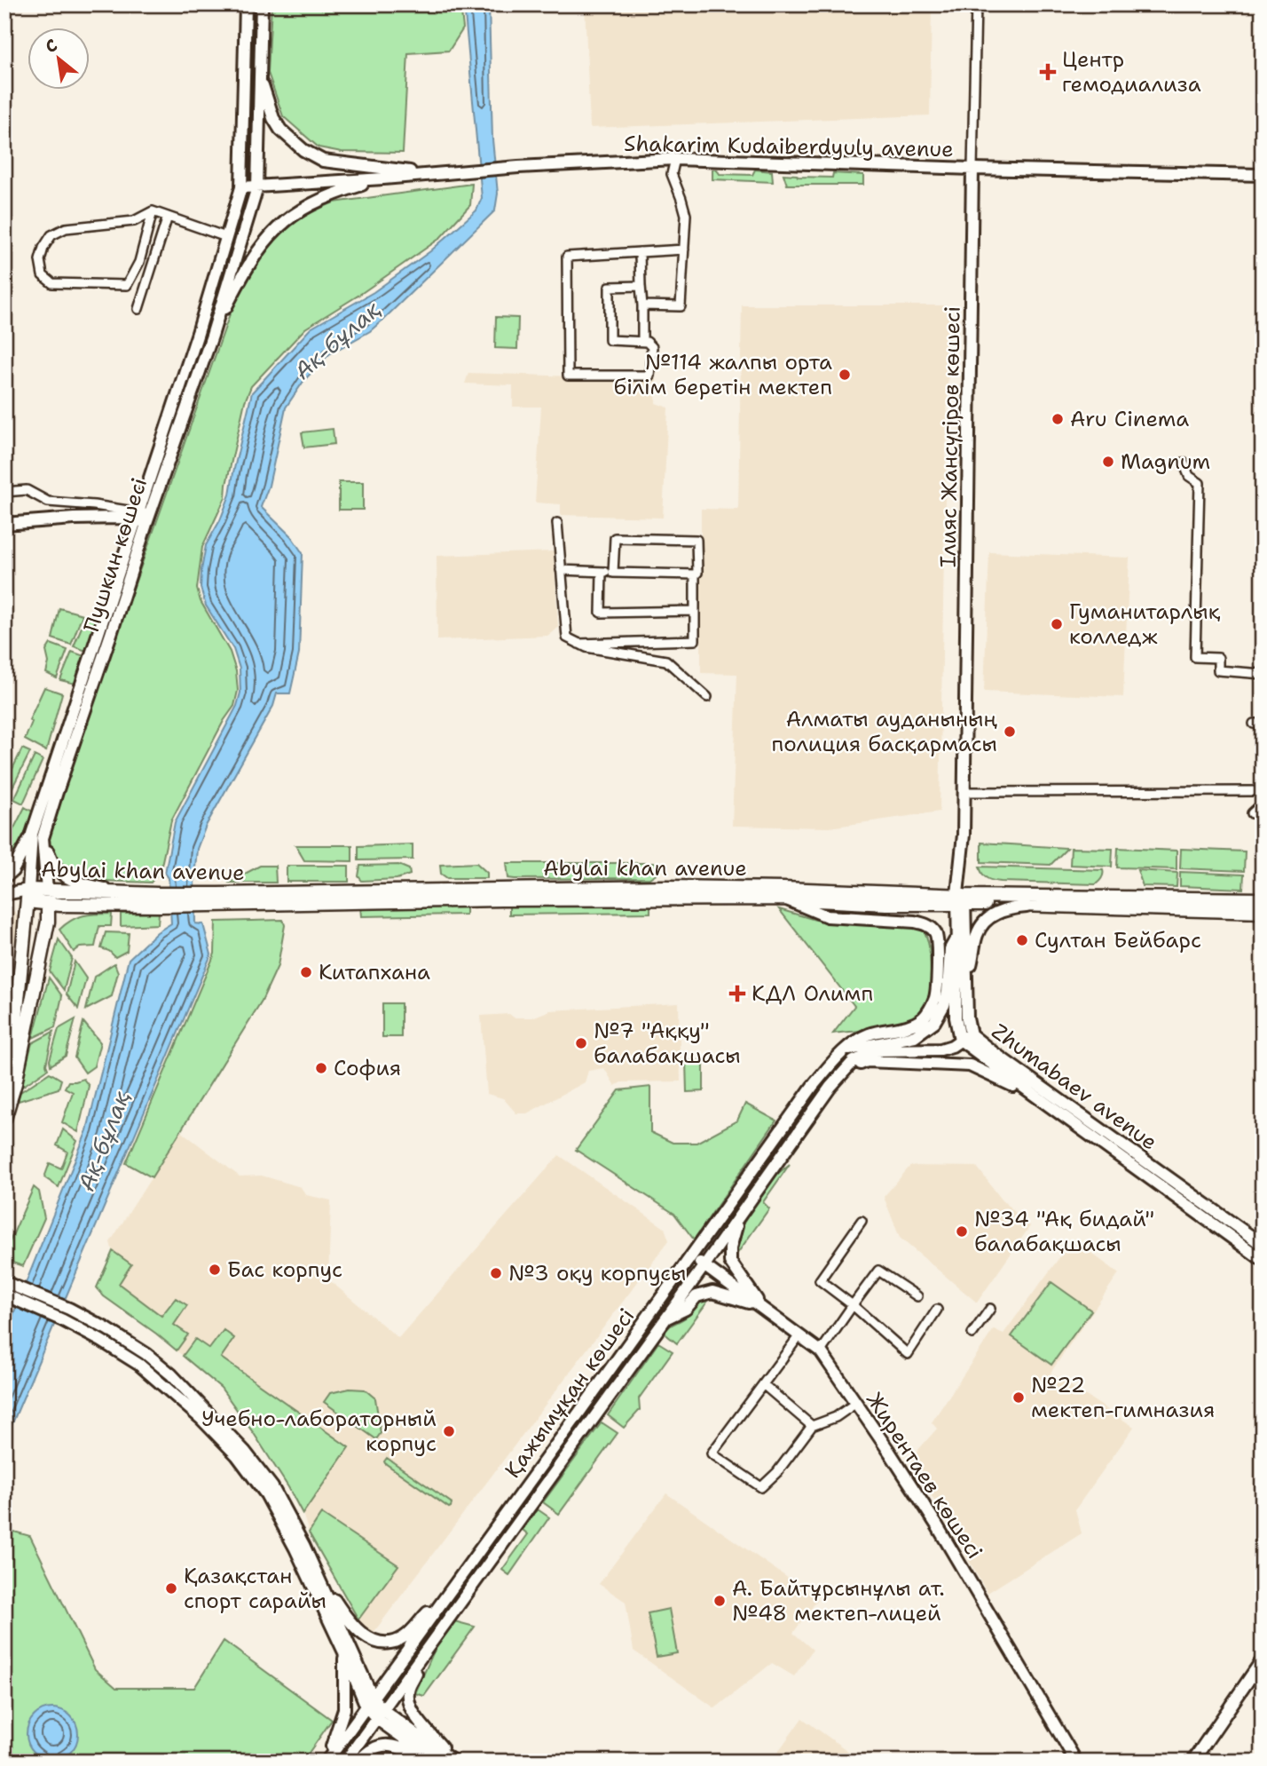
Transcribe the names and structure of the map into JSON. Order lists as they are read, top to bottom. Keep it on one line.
{"streets":{"main road":["Shakarim Kudaiberdyuly avenue","Ілияс Жансүгіров көшесі","Пушкин көшесі","Abylai khan avenue","Zhumabaev avenue","Қажымұқан көшесі","Жирентаев көшесі"]},"crossings":[["Shakarim Kudaiberdyuly avenue","Ілияс Жансүгіров көшесі"],["Shakarim Kudaiberdyuly avenue","Пушкин көшесі"],["Ілияс Жансүгіров көшесі","Abylai khan avenue"],["Ілияс Жансүгіров көшесі","Zhumabaev avenue"],["Пушкин көшесі","Abylai khan avenue"],["Abylai khan avenue","Zhumabaev avenue"],["Abylai khan avenue","Қажымұқан көшесі"],["Қажымұқан көшесі","Жирентаев көшесі"]],"water":["Ақ-бұлақ"],"places":{"health":["Центр гемодиализа","КДЛ Олимп"],"other":["№114 жалпы орта білім беретін мектеп","Aru Cinema","Magnum","Гуманитарлық колледж","Алматы ауданының полиция басқармасы","Султан Бейбарс","Китапхана","№7 \"Аққу\" балабақшасы","София","№34 \"Ақ бидай\" балабақшасы","Бас корпус","№3 оқу корпусы","№22 мектеп-гимназия","Учебно-лабораторный корпус","Қазақстан спорт сарайы","А. Байтұрсынұлы ат. №48 мектеп-лицей"]},"north":"top left"}
